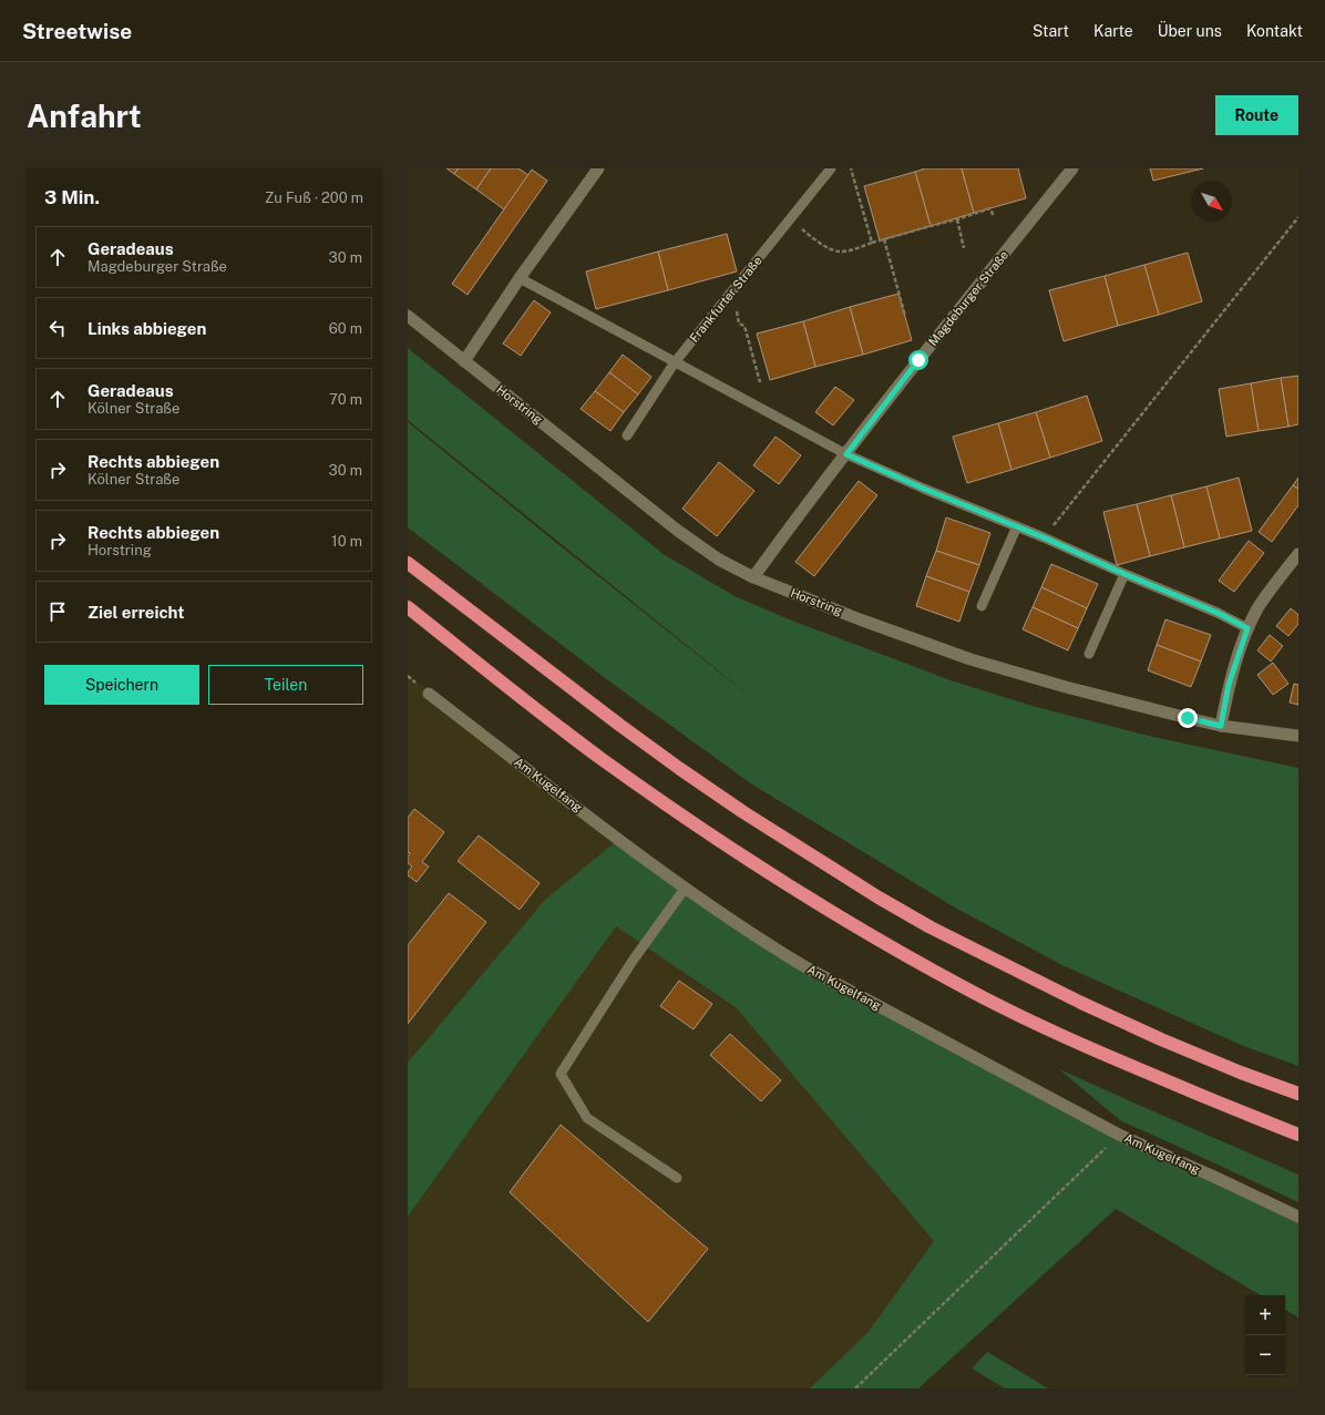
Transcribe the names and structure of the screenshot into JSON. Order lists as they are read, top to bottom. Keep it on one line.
{"streets":{"street":["Magdeburger Straße","Horstring","Am Kugelfang"],"lane":["Frankfurter Straße"]},"crossings":[["Magdeburger Straße","Horstring"]],"north":"bottom right","page":{"header":"Streetwise","nav":["Start","Karte","Über uns","Kontakt"],"buttons":["Route",["Speichern","Teilen"]],"title":"Anfahrt","heading":["3 Min.","Zu Fuß · 200 m"],"list":[["Geradeaus","Magdeburger Straße","30 m"],["Links abbiegen","60 m"],["Geradeaus","Kölner Straße","70 m"],["Rechts abbiegen","Kölner Straße","30 m"],["Rechts abbiegen","Horstring","10 m"],"Ziel erreicht"],"map_buttons":["+","−"]}}
